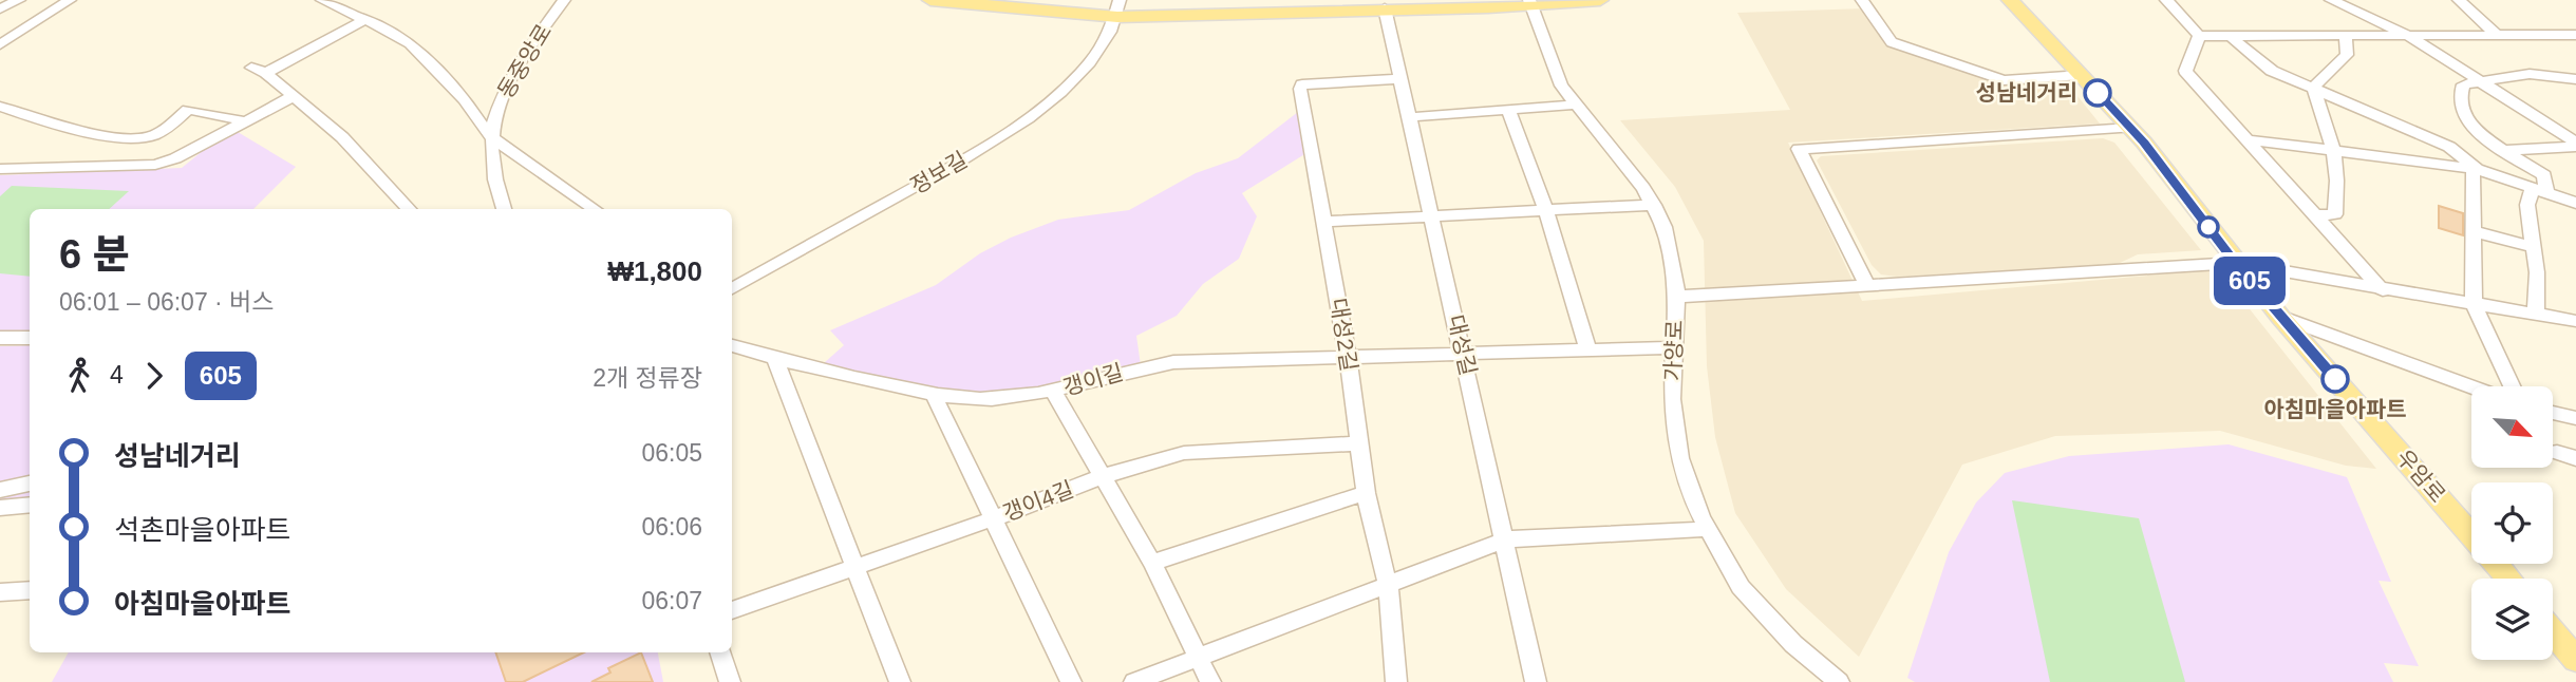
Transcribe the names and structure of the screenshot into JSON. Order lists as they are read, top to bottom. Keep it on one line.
{"streets":{"main road":["우암로"],"street":["동중앙로","정보길","대성2길","대성길","가양로","갱이길","갱이4길"]},"crossings":[["대성2길","대성길"],["대성2길","갱이길"],["대성2길","갱이4길"],["대성길","갱이길"],["가양로","갱이길"]],"places":["성남네거리","아침마을아파트"],"lines":["bus line 605"],"north":"bottom right","page":{"on_map":"605","heading":["6 분","06:01 – 06:07 · 버스","₩1,800"],"legs":["4","605","2개 정류장"],"list":[{"name":"성남네거리","value":"06:05"},{"name":"석촌마을아파트","value":"06:06"},{"name":"아침마을아파트","value":"06:07"}]}}
